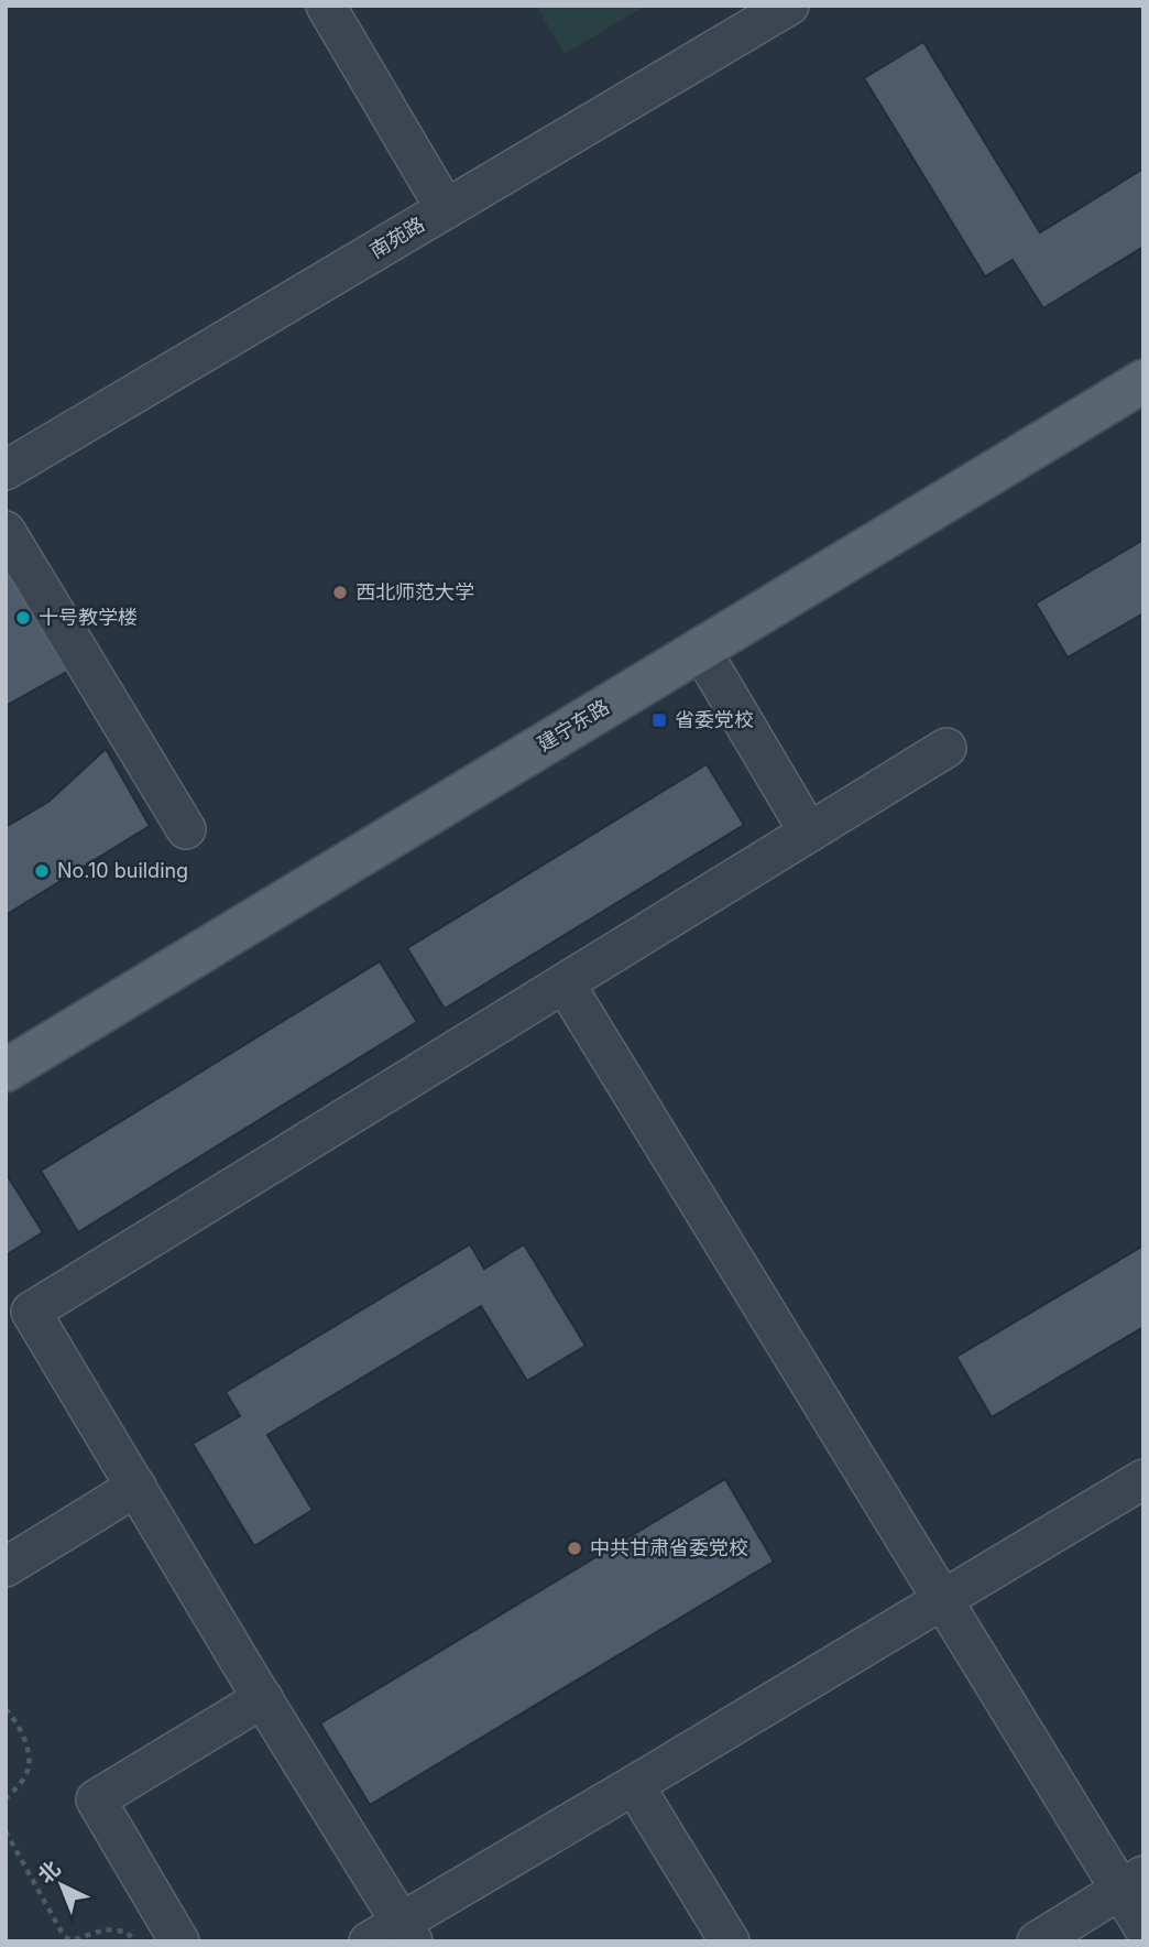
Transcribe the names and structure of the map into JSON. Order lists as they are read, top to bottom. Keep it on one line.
{"streets":{"main road":["建宁东路"],"street":["南苑路"]},"places":{"other":["西北师范大学","十号教学楼","No.10 building","中共甘肃省委党校"],"transit":["省委党校"]},"north":"top left"}
